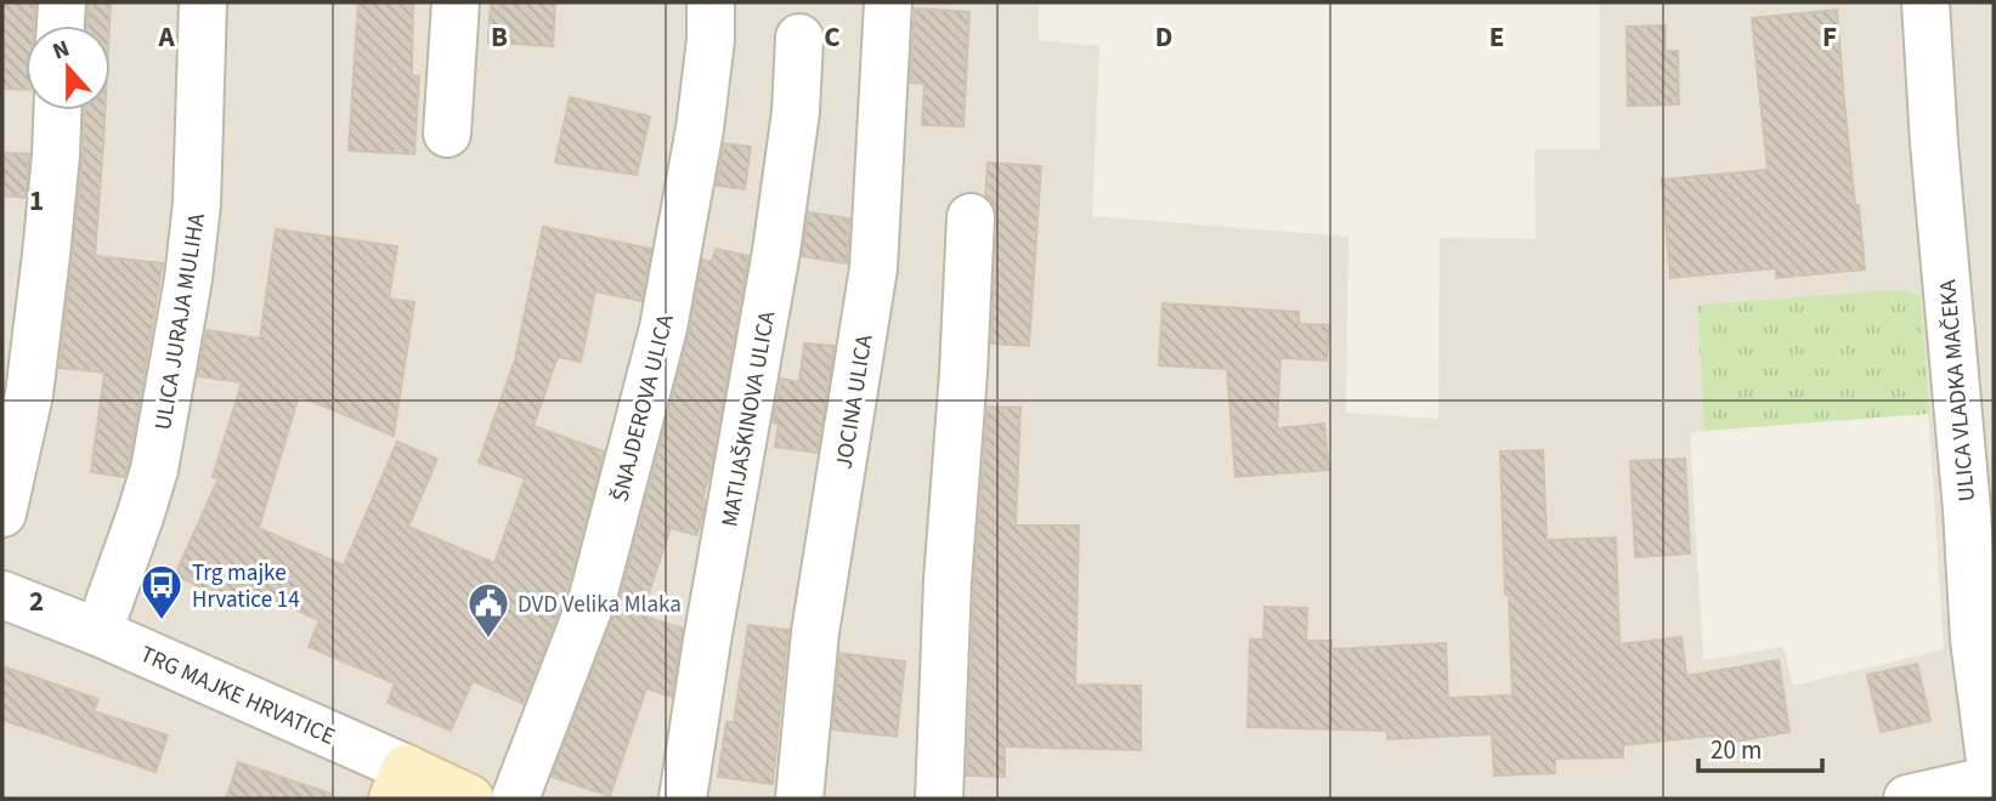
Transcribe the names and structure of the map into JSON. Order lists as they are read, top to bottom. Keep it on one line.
{"streets":{"main road":["TRG MAJKE HRVATICE"],"street":["ULICA JURAJA MULIHA","ULICA VLADKA MAČEKA","JOCINA ULICA","ŠNAJDEROVA ULICA","MATIJAŠKINOVA ULICA"]},"crossings":[["ULICA JURAJA MULIHA","TRG MAJKE HRVATICE"]],"places":{"bus stop":["Trg majke Hrvatice 14"],"public building":["DVD Velika Mlaka"]},"scale_bar":"20 m","north":"top","grid":{"columns":["A","B","C","D","E","F"],"rows":["1","2"]}}
